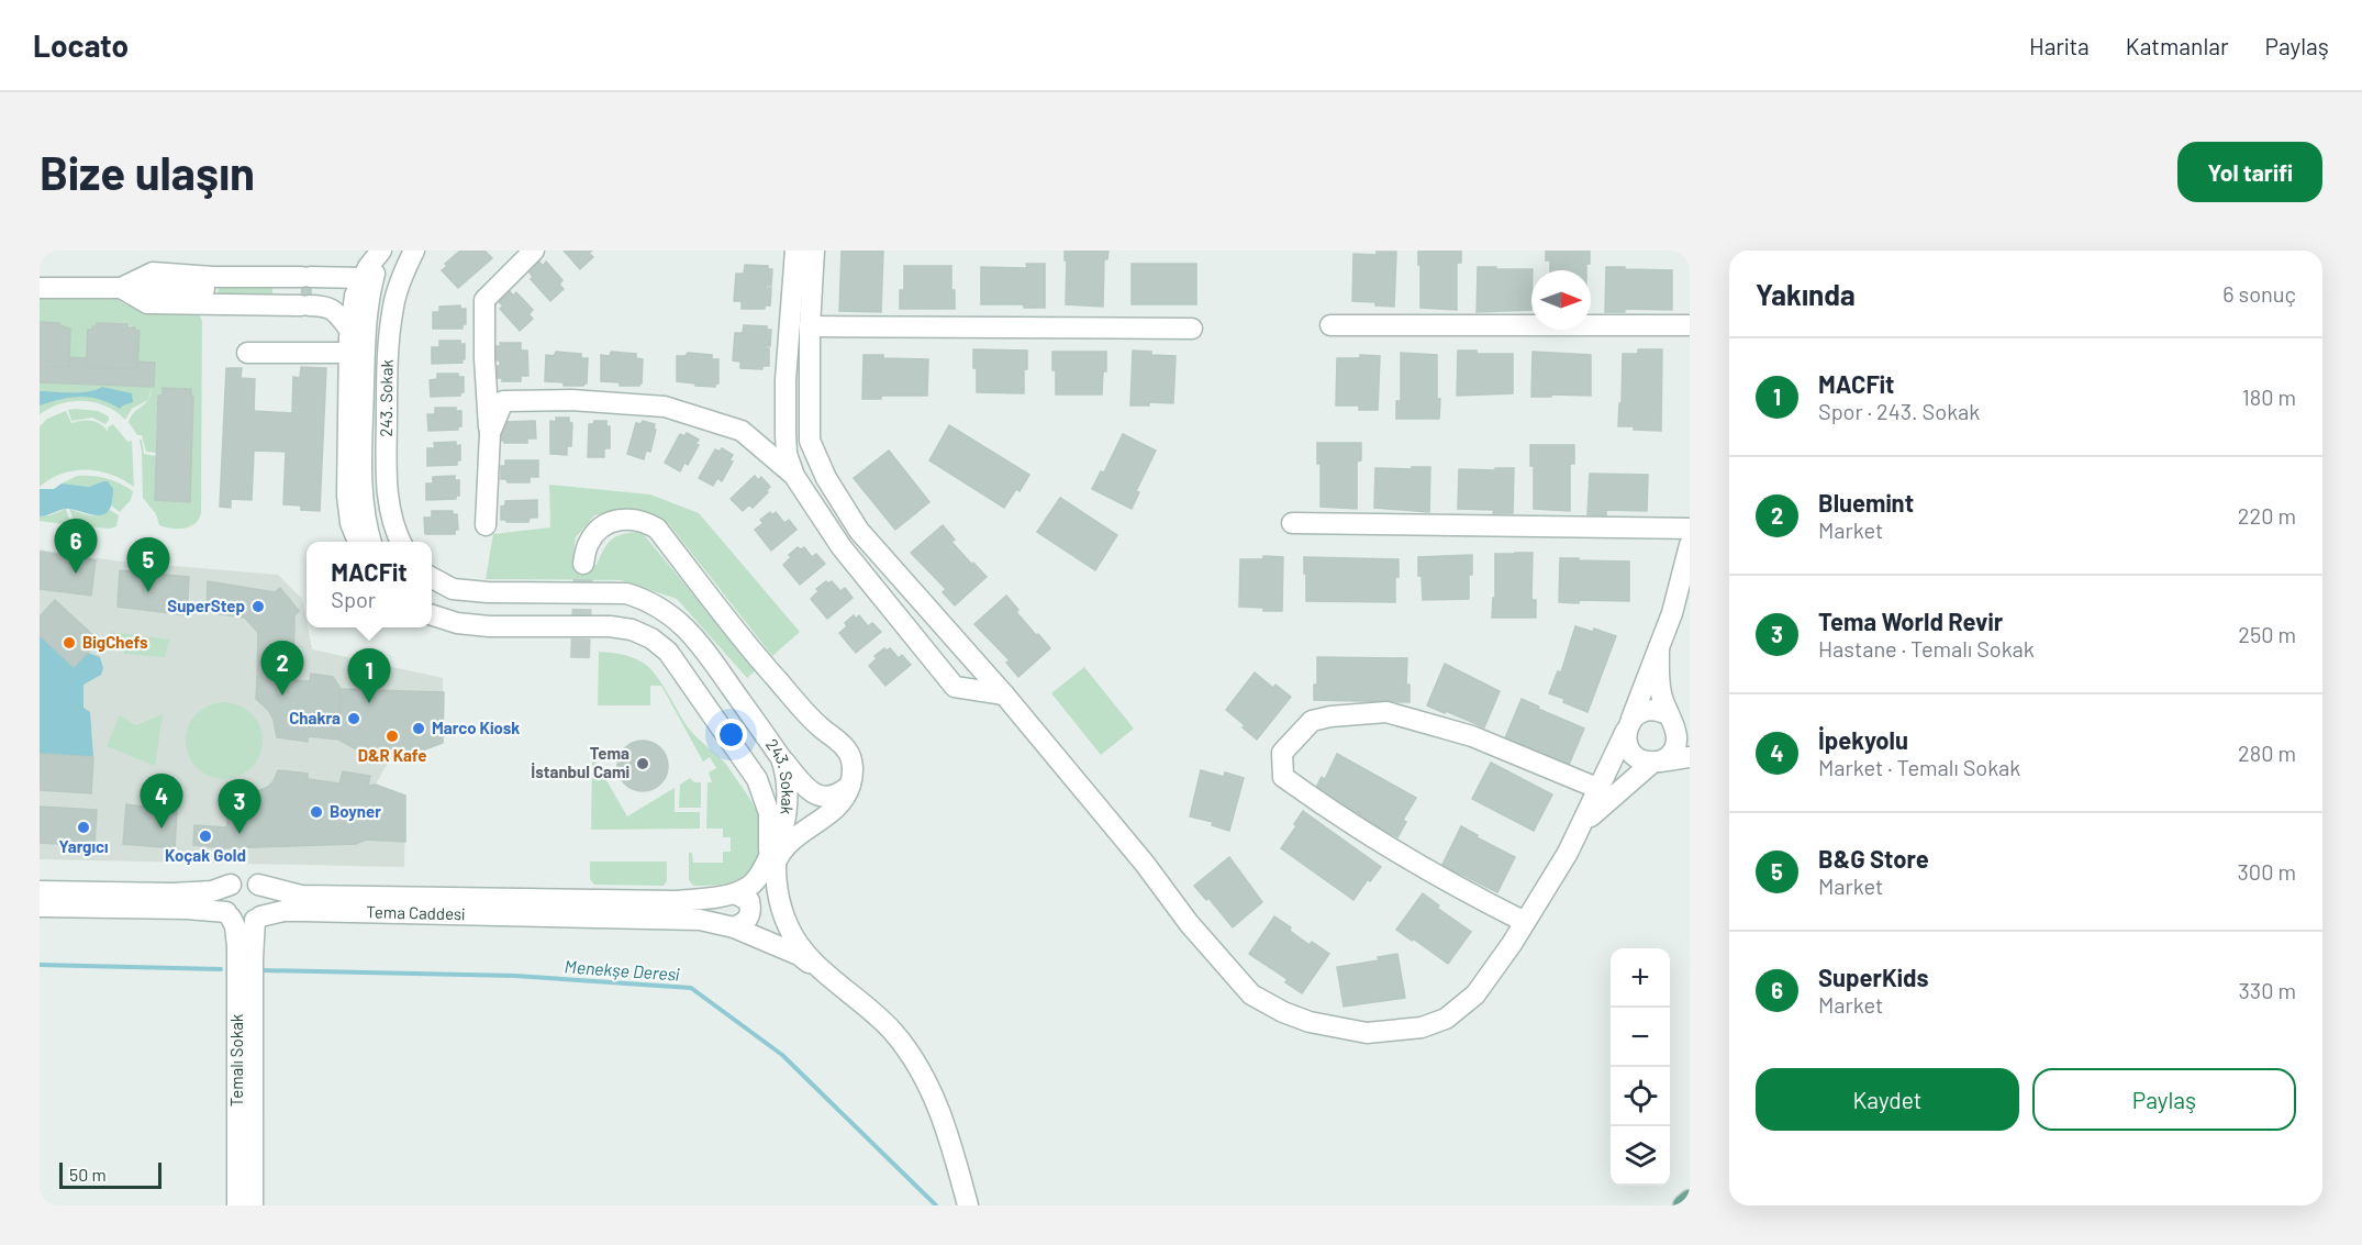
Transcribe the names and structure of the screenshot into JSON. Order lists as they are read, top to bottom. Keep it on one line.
{"streets":{"street":["243. Sokak","Tema Caddesi","Temalı Sokak"]},"crossings":[["243. Sokak","Tema Caddesi"],["Tema Caddesi","Temalı Sokak"]],"water":["Menekşe Deresi"],"places":["SuperStep","BigChefs","Chakra","Marco Kiosk","D&R Kafe","Tema İstanbul Cami","Boyner","Yargıcı","Koçak Gold"],"scale_bar":"50 m","north":"right","page":{"header":"Locato","nav":["Harita","Katmanlar","Paylaş"],"buttons":["Yol tarifi",["Kaydet","Paylaş"]],"title":"Bize ulaşın","heading":["Yakında","6 sonuç"],"list":[{"mark":"1","name":"MACFit","note":"Spor · 243. Sokak","value":"180 m"},{"mark":"2","name":"Bluemint","note":"Market","value":"220 m"},{"mark":"3","name":"Tema World Revir","note":"Hastane · Temalı Sokak","value":"250 m"},{"mark":"4","name":"İpekyolu","note":"Market · Temalı Sokak","value":"280 m"},{"mark":"5","name":"B&G Store","note":"Market","value":"300 m"},{"mark":"6","name":"SuperKids","note":"Market","value":"330 m"}],"pins":["6","5","2","1","4","3"],"popup":["MACFit","Spor"],"map_buttons":["+","−"],"scale":"50 m"}}
